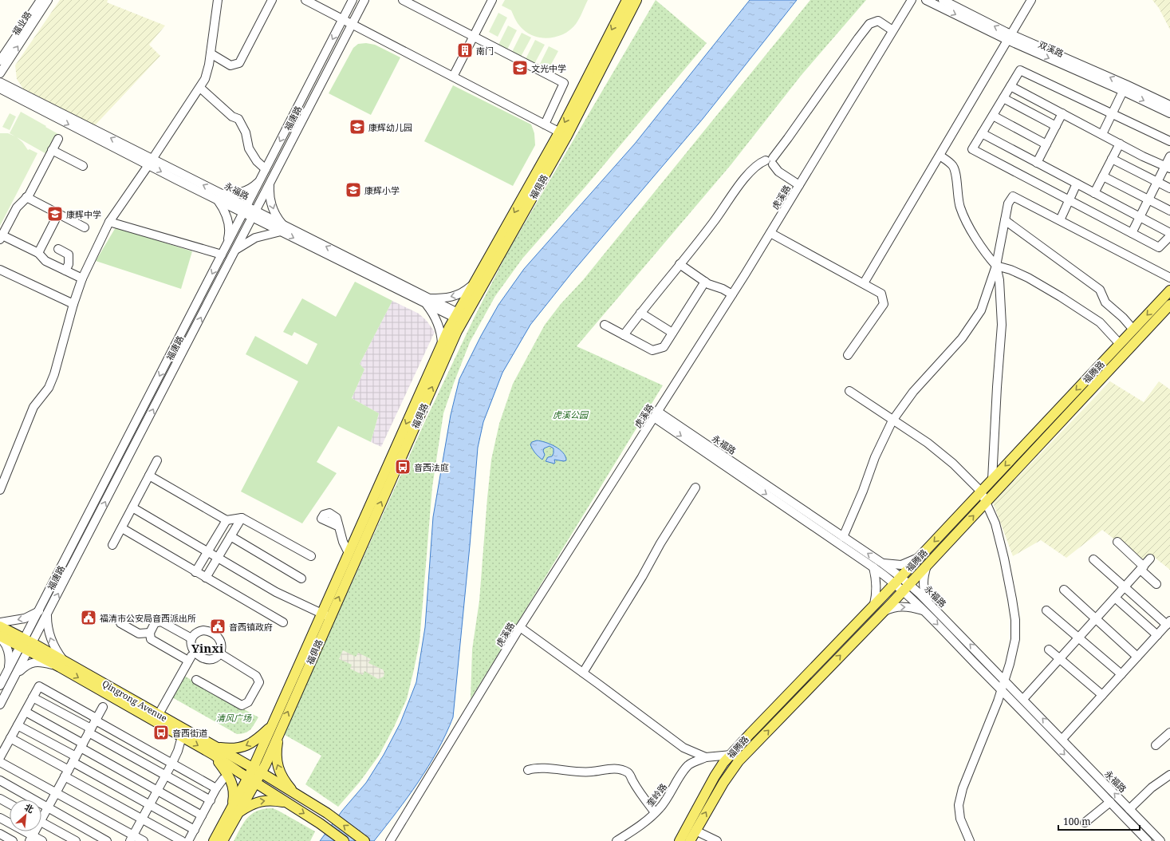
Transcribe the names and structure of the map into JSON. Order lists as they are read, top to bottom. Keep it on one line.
{"streets":{"main road":["福俱路","福腾路","Qingrong Avenue"],"street":["福业路","双溪路","福唐路","永福路","虎溪路","奎岭路"]},"crossings":[["福唐路","永福路"],["福唐路","Qingrong Avenue"],["福俱路","永福路"],["福俱路","Qingrong Avenue"],["永福路","虎溪路"],["永福路","福腾路"]],"districts":["Yinxi"],"parks":["虎溪公园","清风广场"],"places":{"building":["南门"],"school or university":["文光中学","康辉幼儿园","康辉小学","康辉中学"],"bus stop":["音西法庭","音西街道"],"public building":["福清市公安局音西派出所","音西镇政府"]},"scale_bar":"100 m","north":"top right"}
